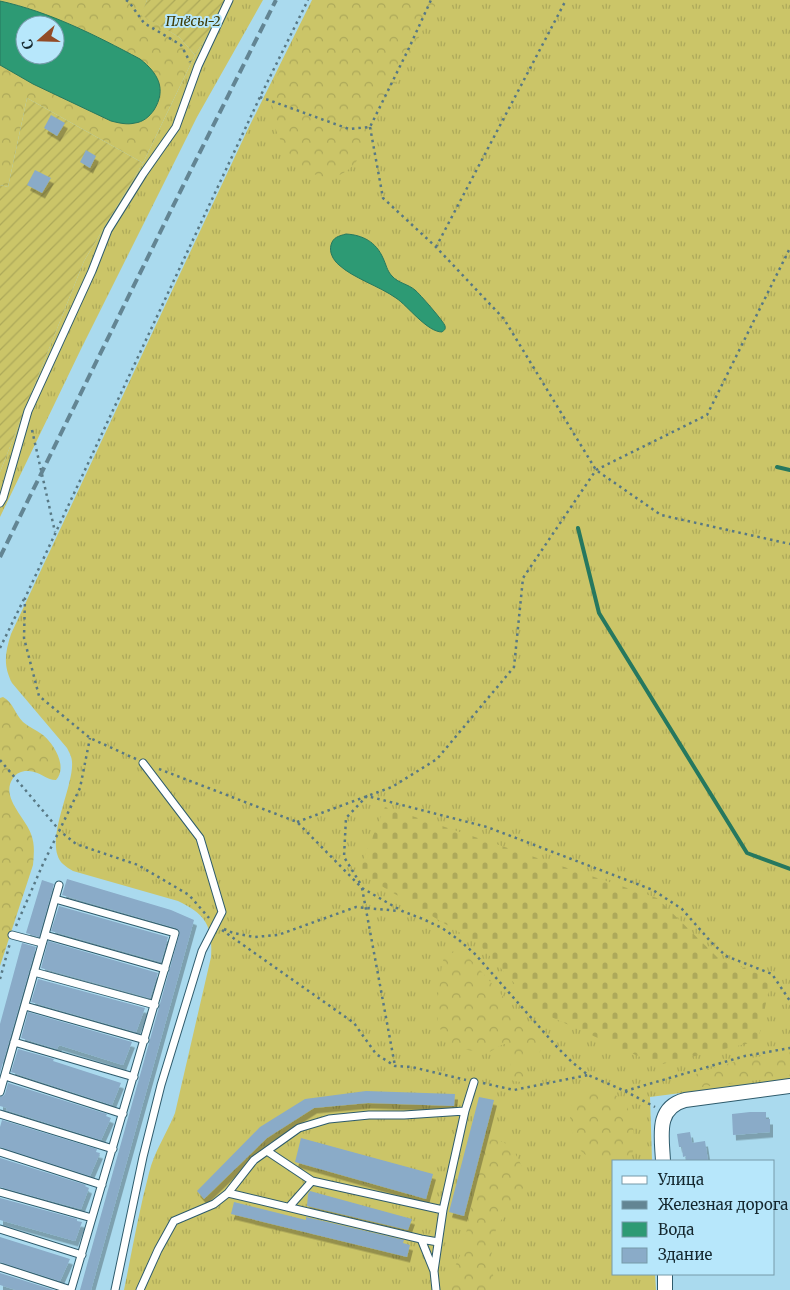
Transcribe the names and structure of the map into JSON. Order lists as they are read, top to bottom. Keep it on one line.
{"parks":["Плёсы-2"],"legend":["Улица","Железная дорога","Вода","Здание"],"north":"left"}
